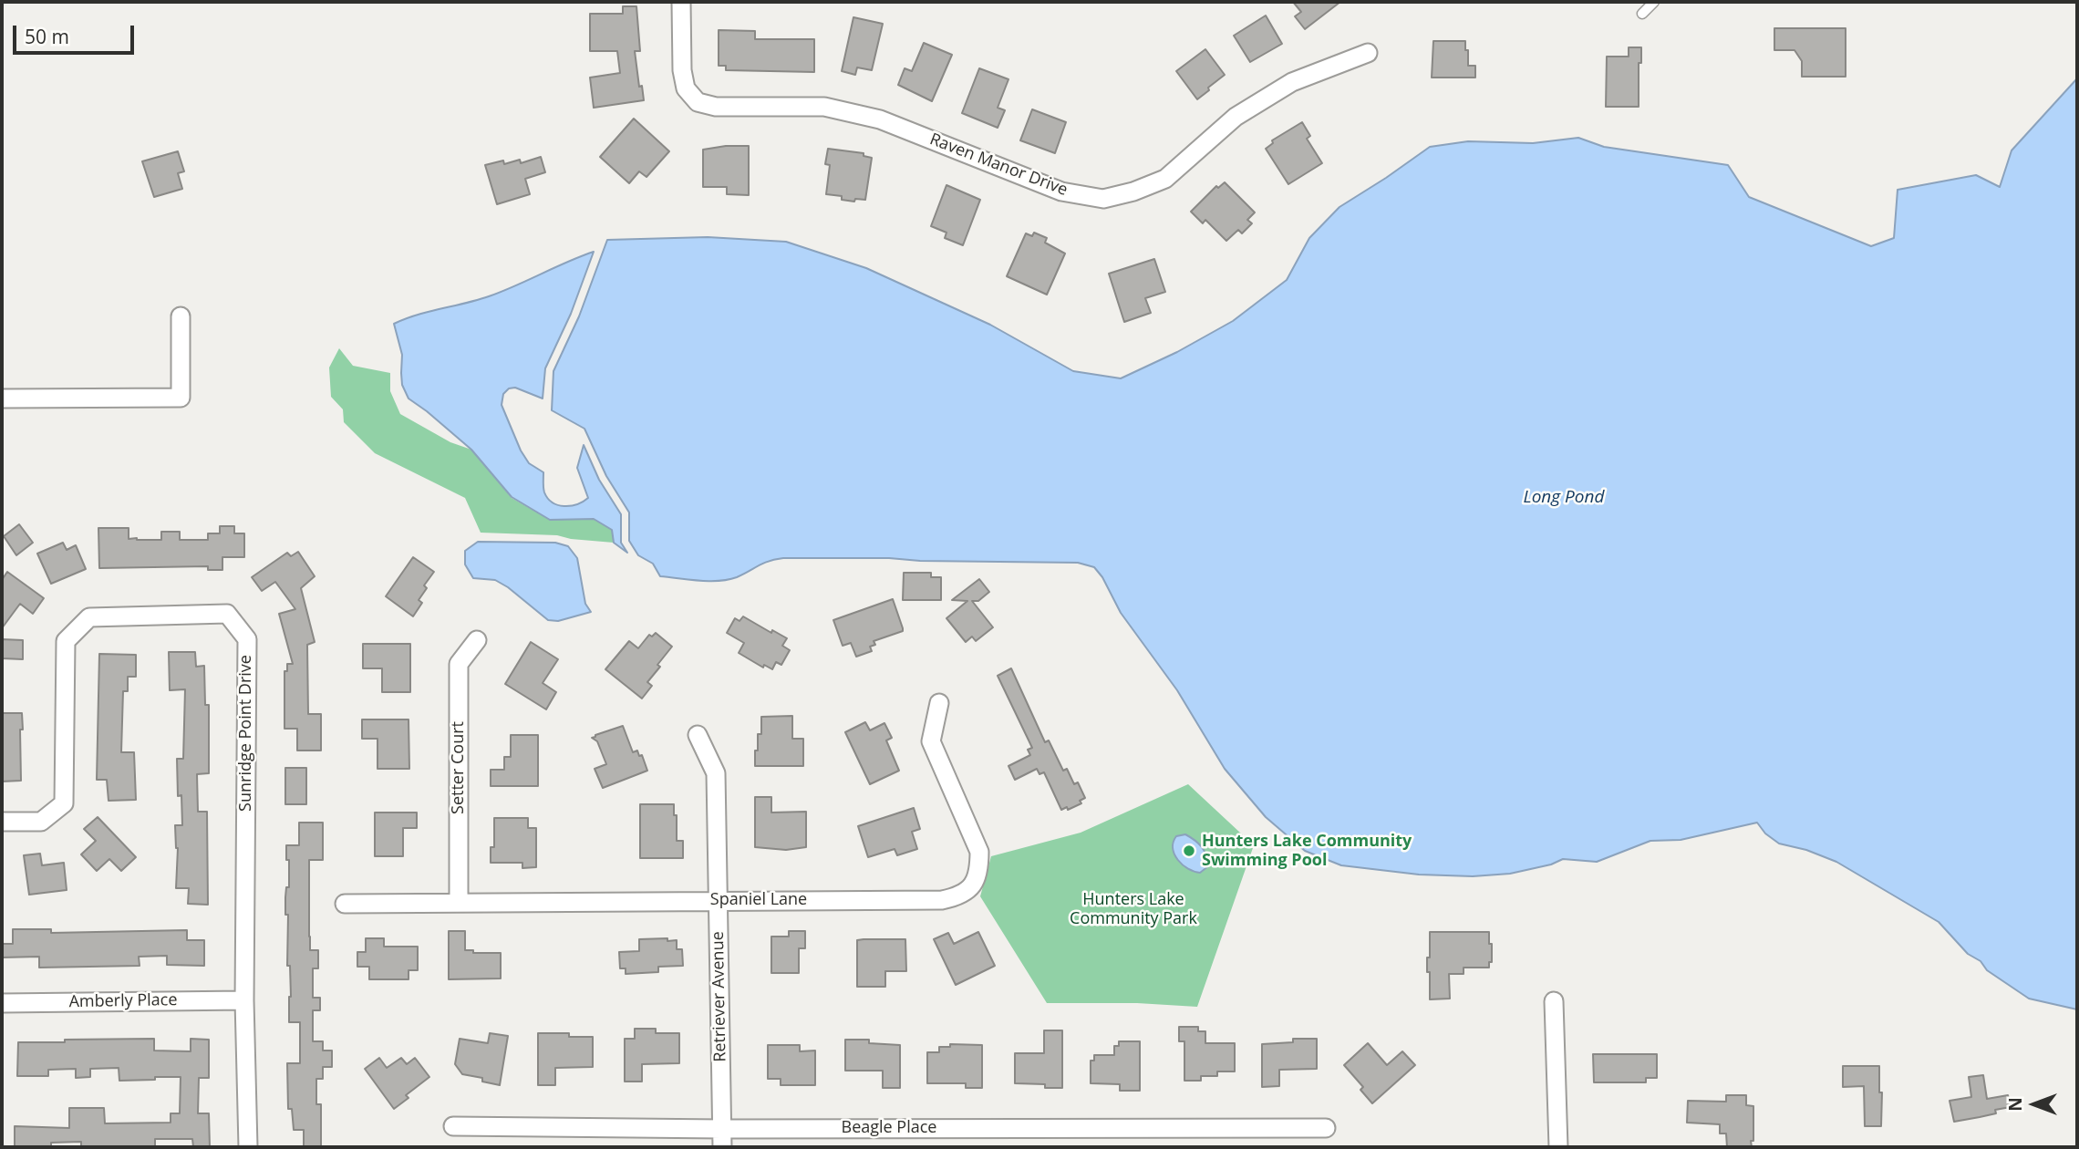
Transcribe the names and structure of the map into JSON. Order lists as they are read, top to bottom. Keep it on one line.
{"streets":{"street":["Raven Manor Drive","Sunridge Point Drive","Setter Court","Spaniel Lane","Retriever Avenue","Amberly Place","Beagle Place"]},"crossings":[["Sunridge Point Drive","Amberly Place"],["Setter Court","Spaniel Lane"],["Spaniel Lane","Retriever Avenue"],["Retriever Avenue","Beagle Place"]],"water":["Long Pond"],"parks":["Hunters Lake Community Park"],"places":["Hunters Lake Community Swimming Pool"],"scale_bar":"50 m","north":"left"}
